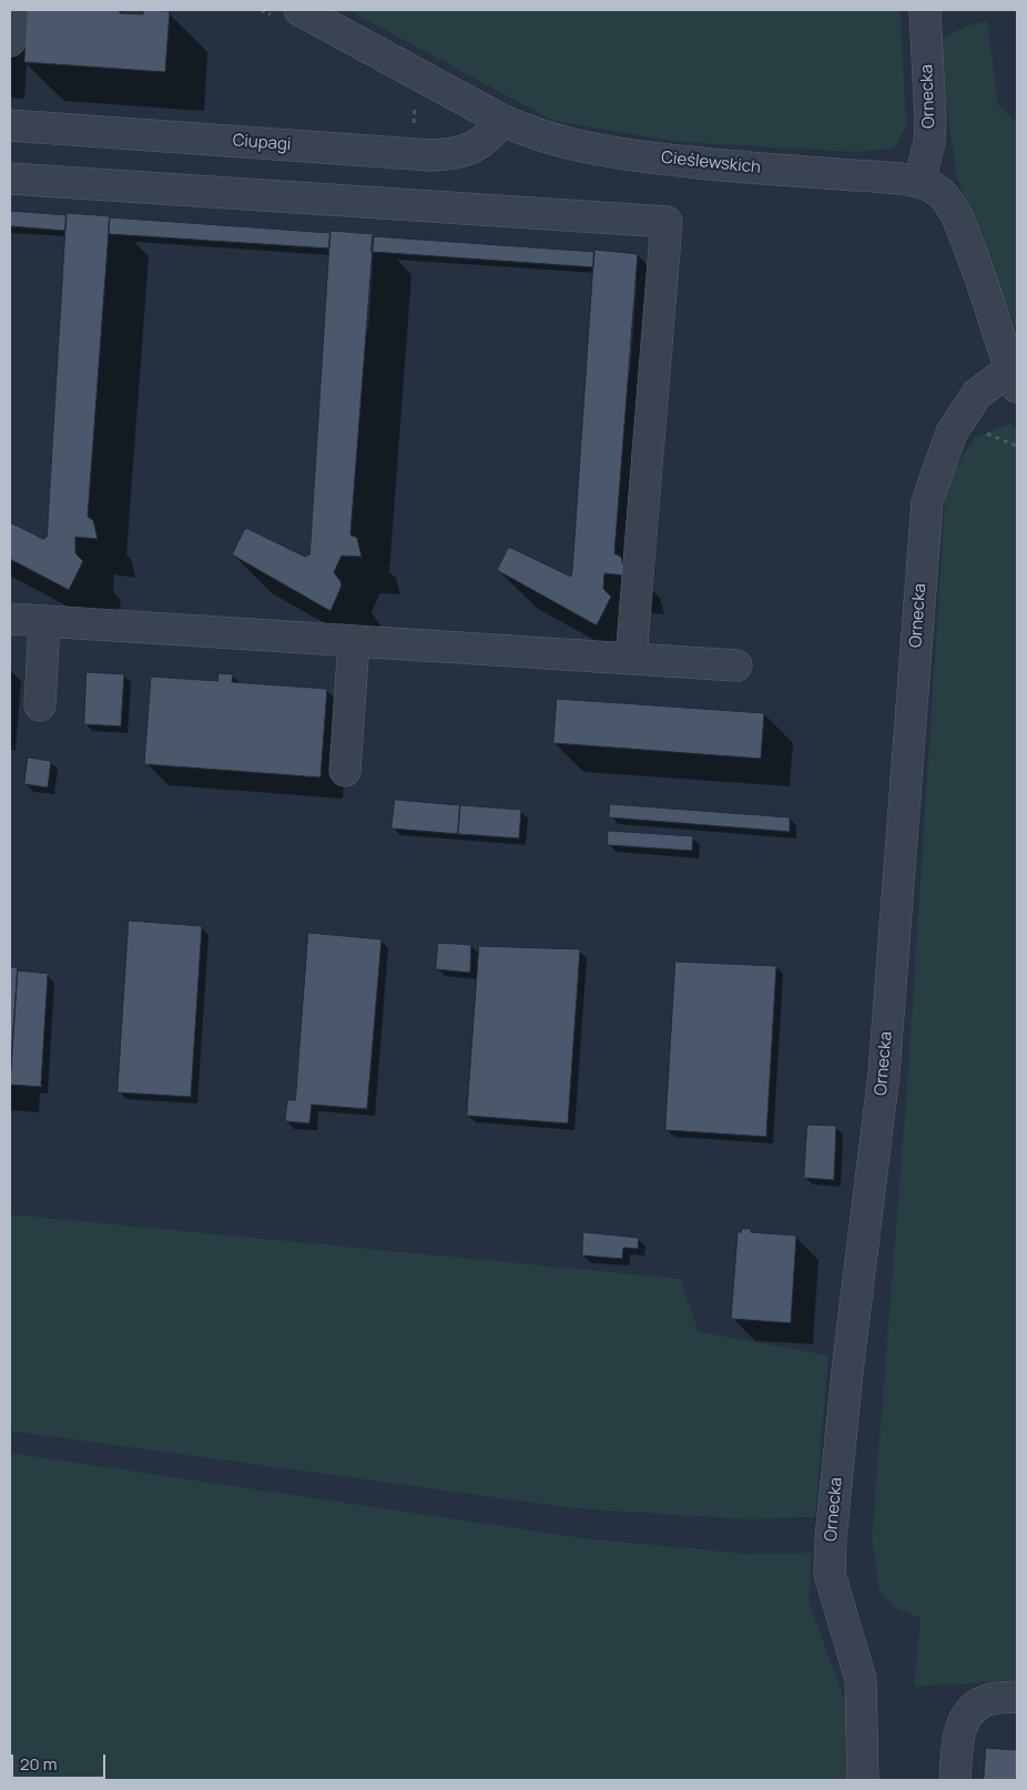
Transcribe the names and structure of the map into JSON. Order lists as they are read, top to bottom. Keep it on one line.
{"streets":{"street":["Ornecka","Ciupagi","Cieślewskich"]},"crossings":[["Ornecka","Cieślewskich"],["Ciupagi","Cieślewskich"]],"scale_bar":"20 m"}
